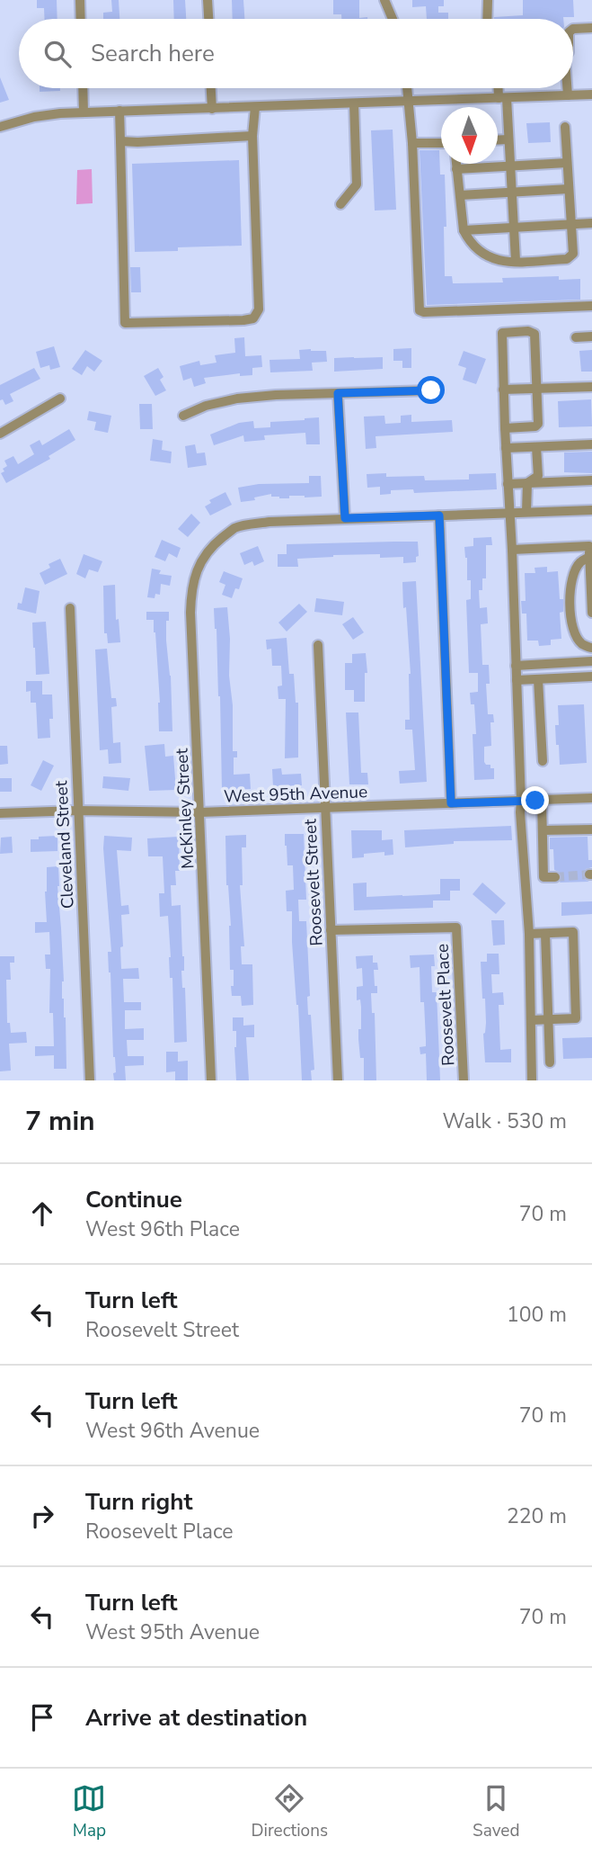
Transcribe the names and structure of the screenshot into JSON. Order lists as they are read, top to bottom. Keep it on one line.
{"streets":{"street":["West 95th Avenue","McKinley Street","Cleveland Street","Roosevelt Street","Roosevelt Place"]},"crossings":[["West 95th Avenue","McKinley Street"],["West 95th Avenue","Cleveland Street"],["West 95th Avenue","Roosevelt Street"],["Roosevelt Street","Roosevelt Place"]],"north":"bottom","page":{"search":"Search here","heading":["7 min","Walk · 530 m"],"list":[["Continue","West 96th Place","70 m"],["Turn left","Roosevelt Street","100 m"],["Turn left","West 96th Avenue","70 m"],["Turn right","Roosevelt Place","220 m"],["Turn left","West 95th Avenue","70 m"],"Arrive at destination"],"nav":["Map","Directions","Saved"]}}
